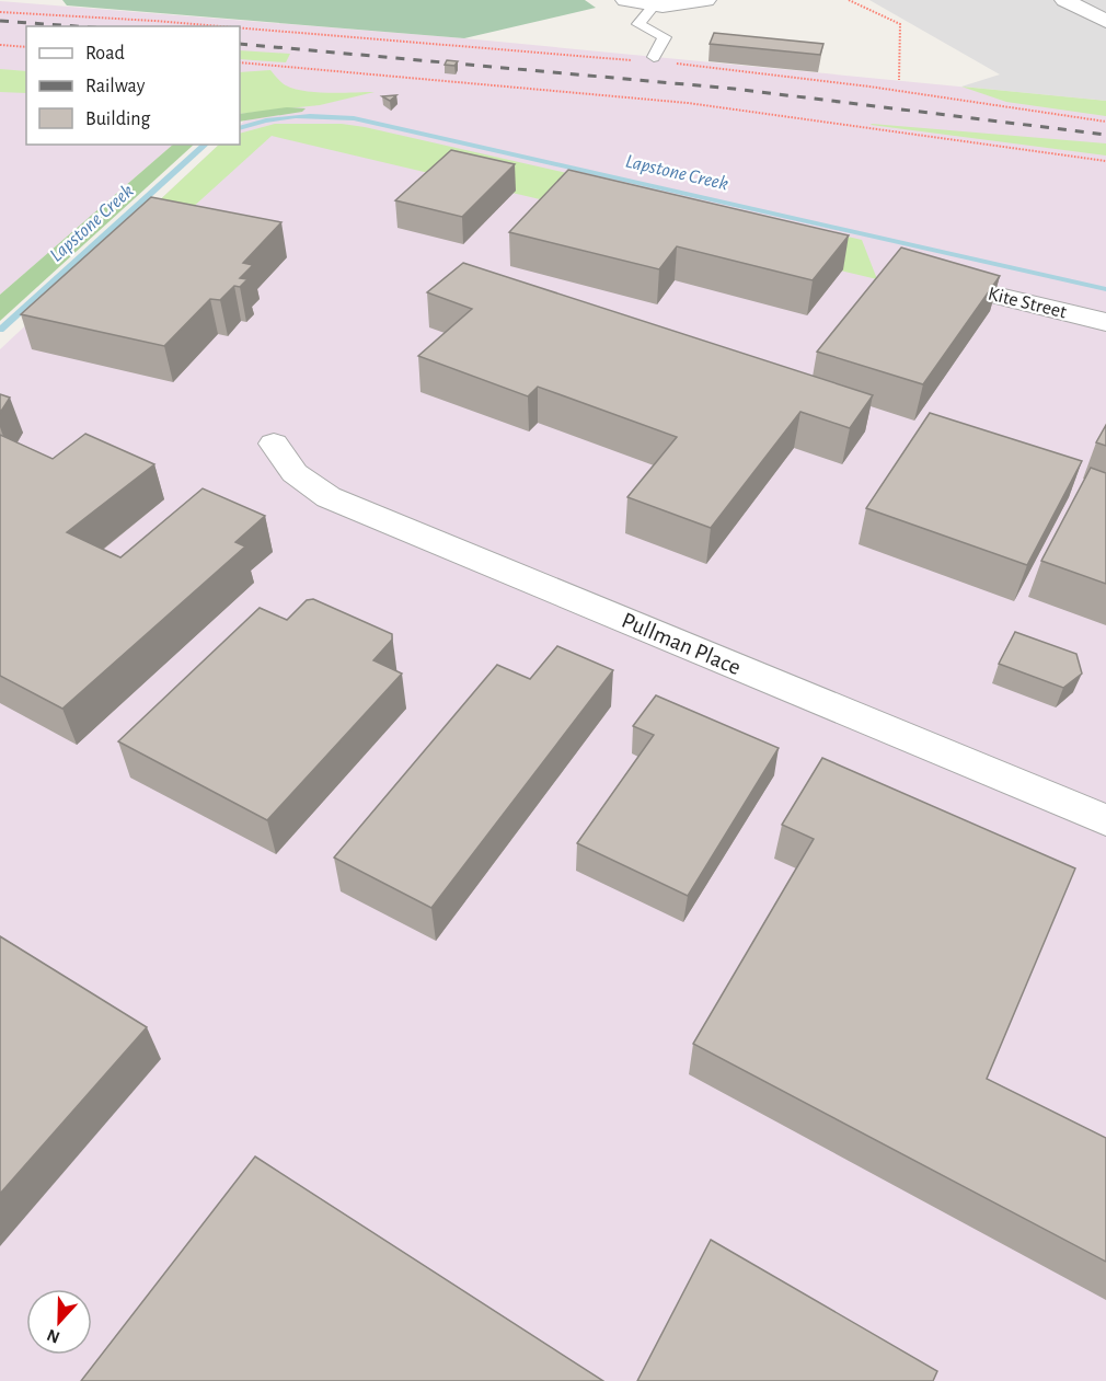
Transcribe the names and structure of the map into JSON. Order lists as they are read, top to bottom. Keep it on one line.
{"streets":{"street":["Kite Street","Pullman Place"]},"water":["Lapstone Creek"],"legend":["Road","Railway","Building"],"north":"bottom"}
